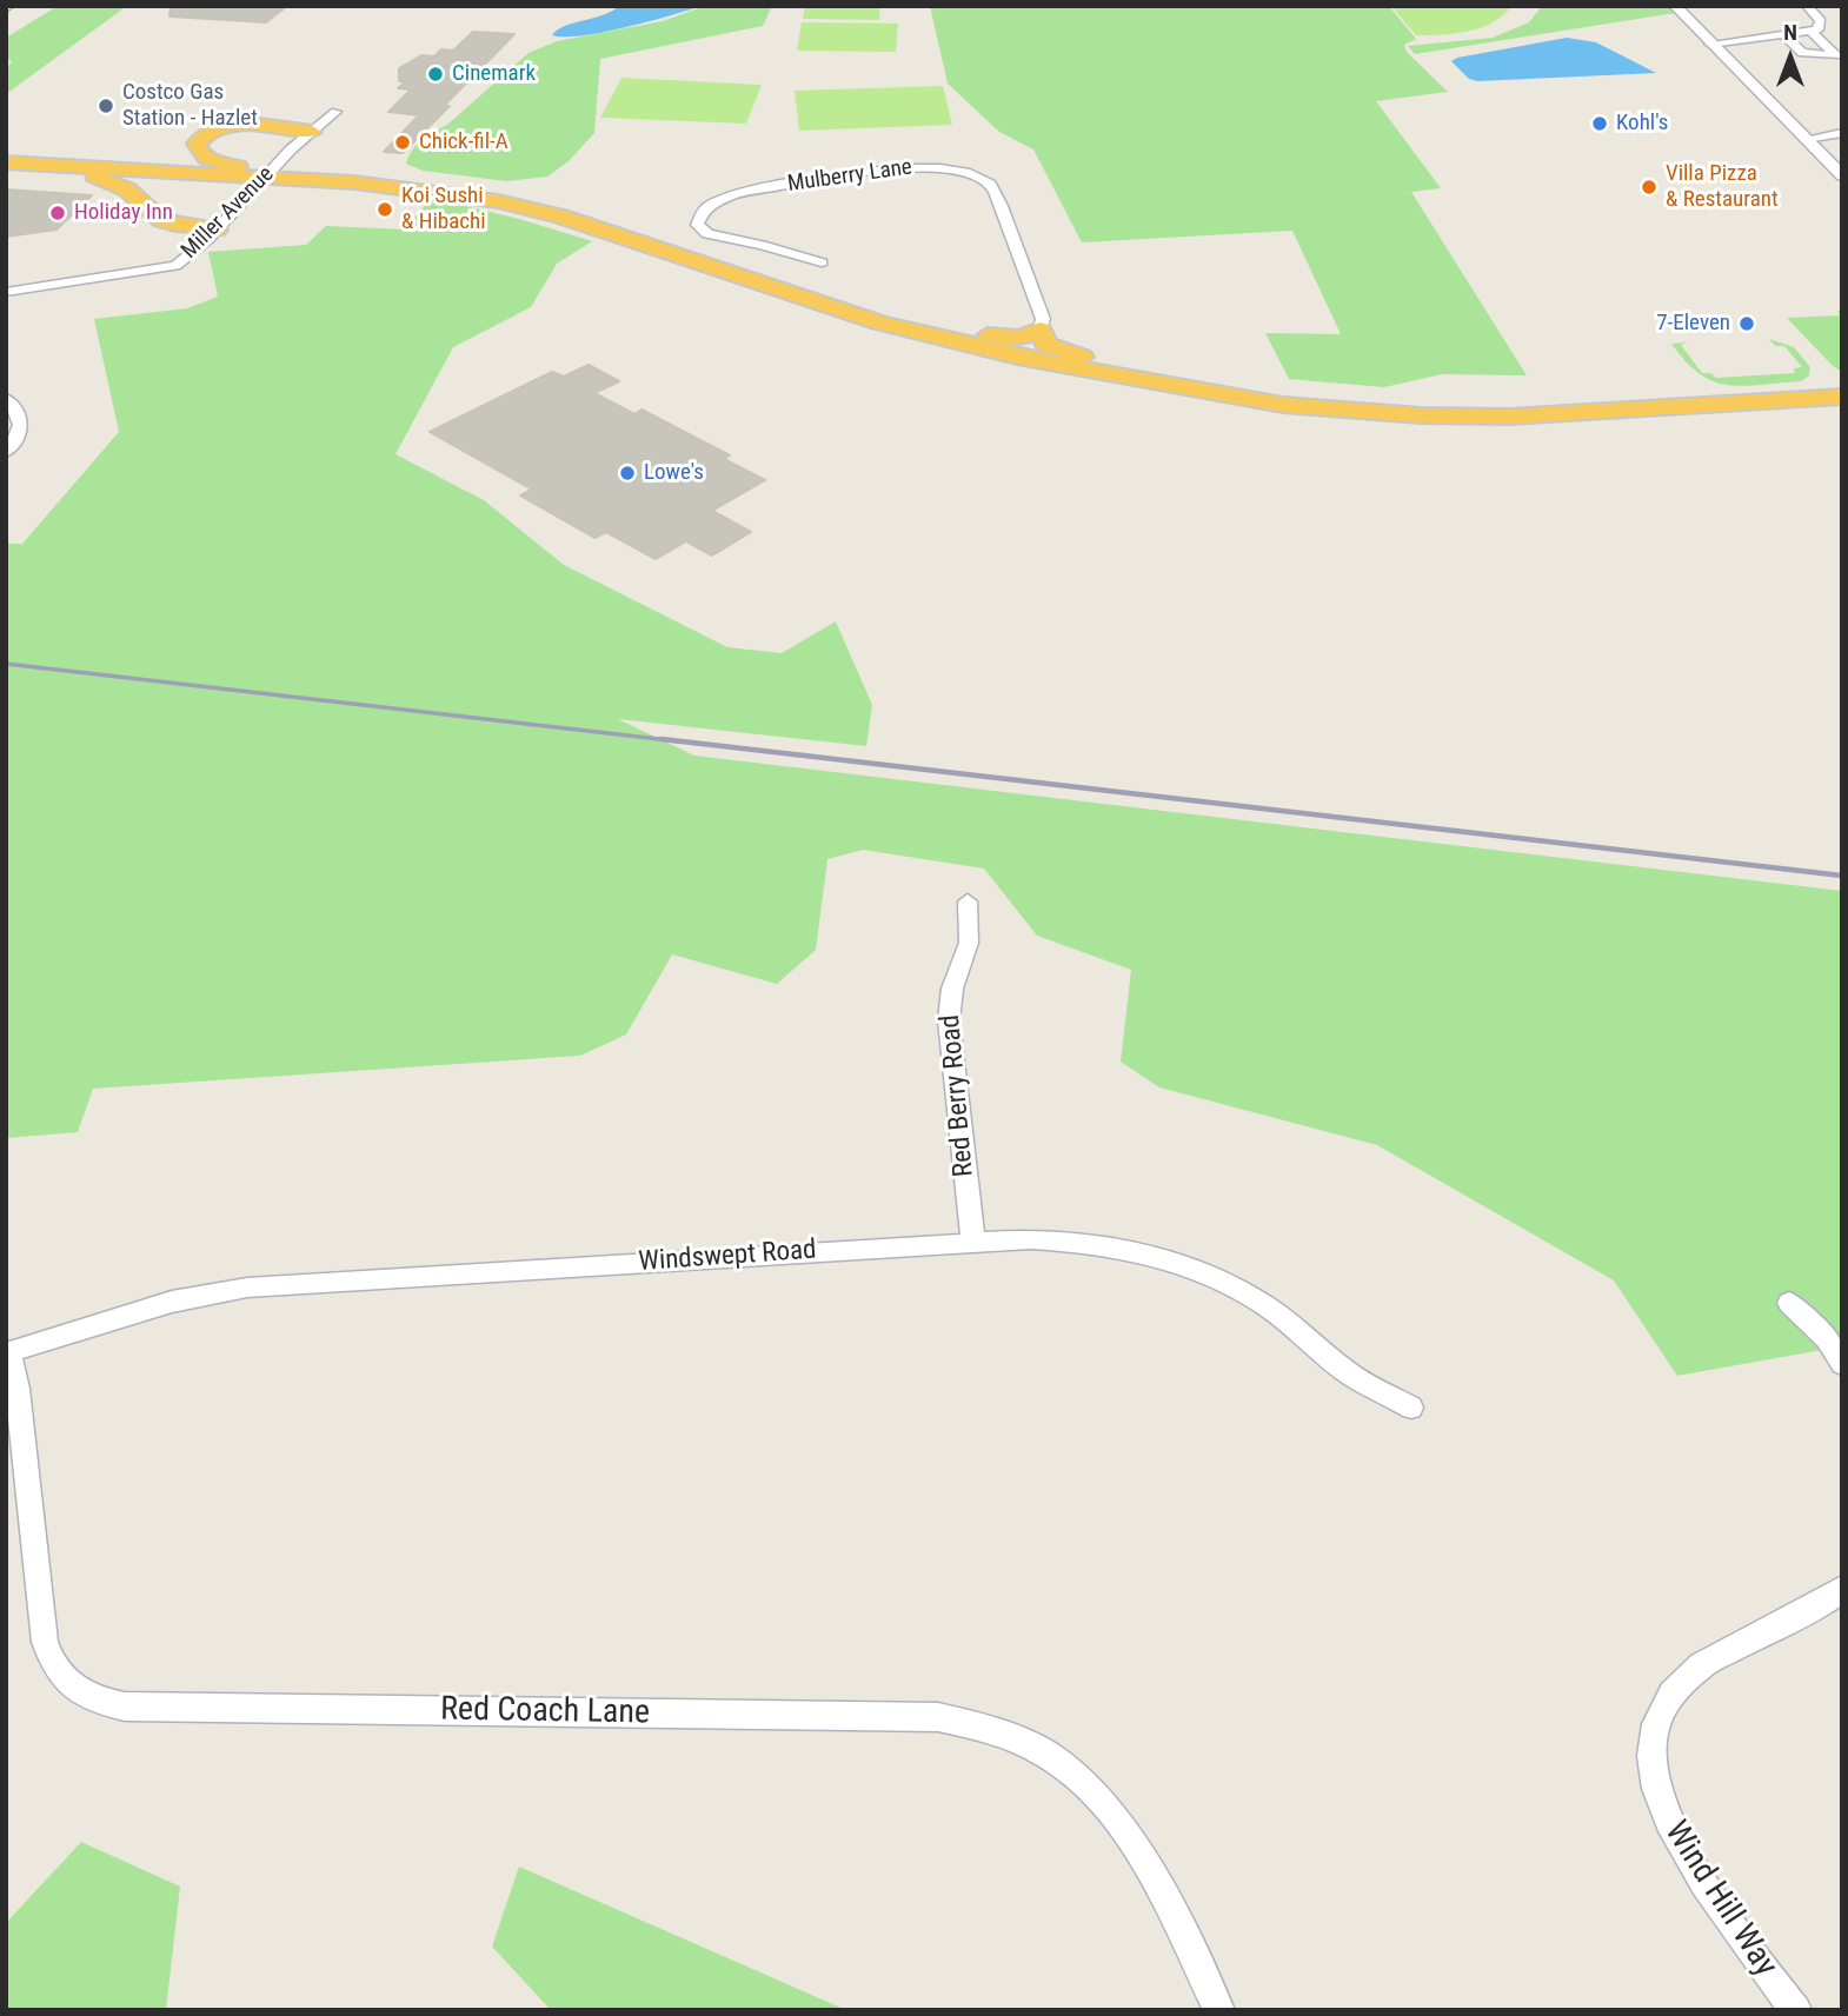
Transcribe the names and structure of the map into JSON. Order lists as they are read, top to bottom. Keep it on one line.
{"streets":{"street":["Mulberry Lane","Miller Avenue","Red Berry Road","Windswept Road","Red Coach Lane","Wind Hill Way"]},"crossings":[["Red Berry Road","Windswept Road"],["Windswept Road","Red Coach Lane"]],"places":["Cinemark","Costco Gas Station - Hazlet","Kohl's","Chick-fil-A","Villa Pizza & Restaurant","Koi Sushi & Hibachi","Holiday Inn","7-Eleven","Lowe's"],"north":"top"}
